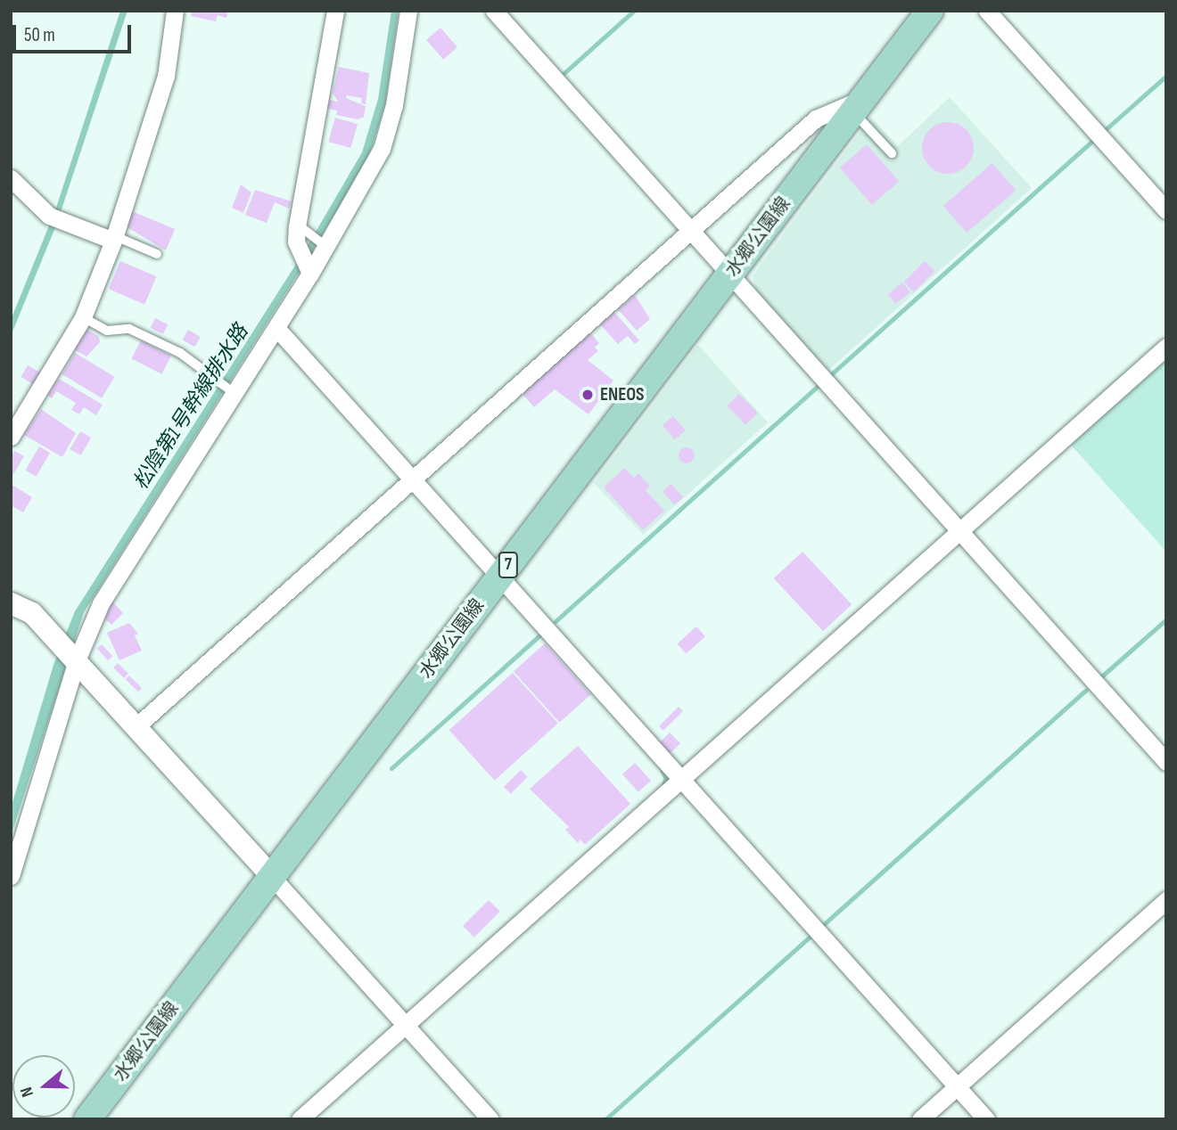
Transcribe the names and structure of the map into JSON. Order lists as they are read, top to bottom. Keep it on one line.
{"streets":{"main road":["水郷公園線","7"]},"water":["松陰第1号幹線排水路"],"places":["ENEOS"],"scale_bar":"50 m","north":"left"}
